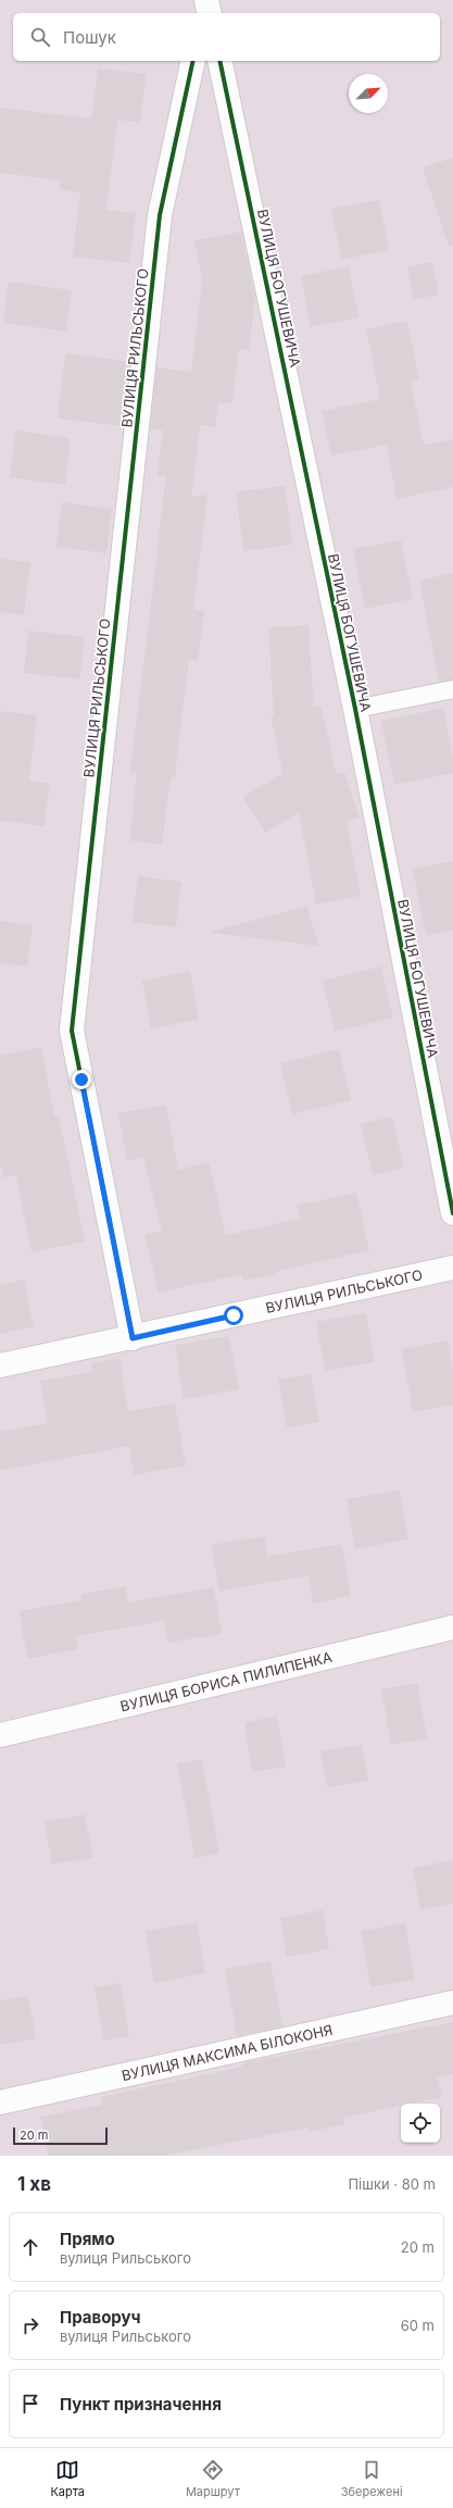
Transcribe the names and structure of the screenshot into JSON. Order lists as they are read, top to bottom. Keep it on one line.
{"streets":{"street":["ВУЛИЦЯ БОГУШЕВИЧА","ВУЛИЦЯ РИЛЬСЬКОГО","ВУЛИЦЯ БОРИСА ПИЛИПЕНКА","ВУЛИЦЯ МАКСИМА БІЛОКОНЯ"]},"scale_bar":"20 m","north":"top right","page":{"search":"Пошук","scale":"20 m","heading":["1 хв","Пішки · 80 m"],"list":[["Прямо","вулиця Рильського","20 m"],["Праворуч","вулиця Рильського","60 m"],"Пункт призначення"],"nav":["Карта","Маршрут","Збережені"]}}
